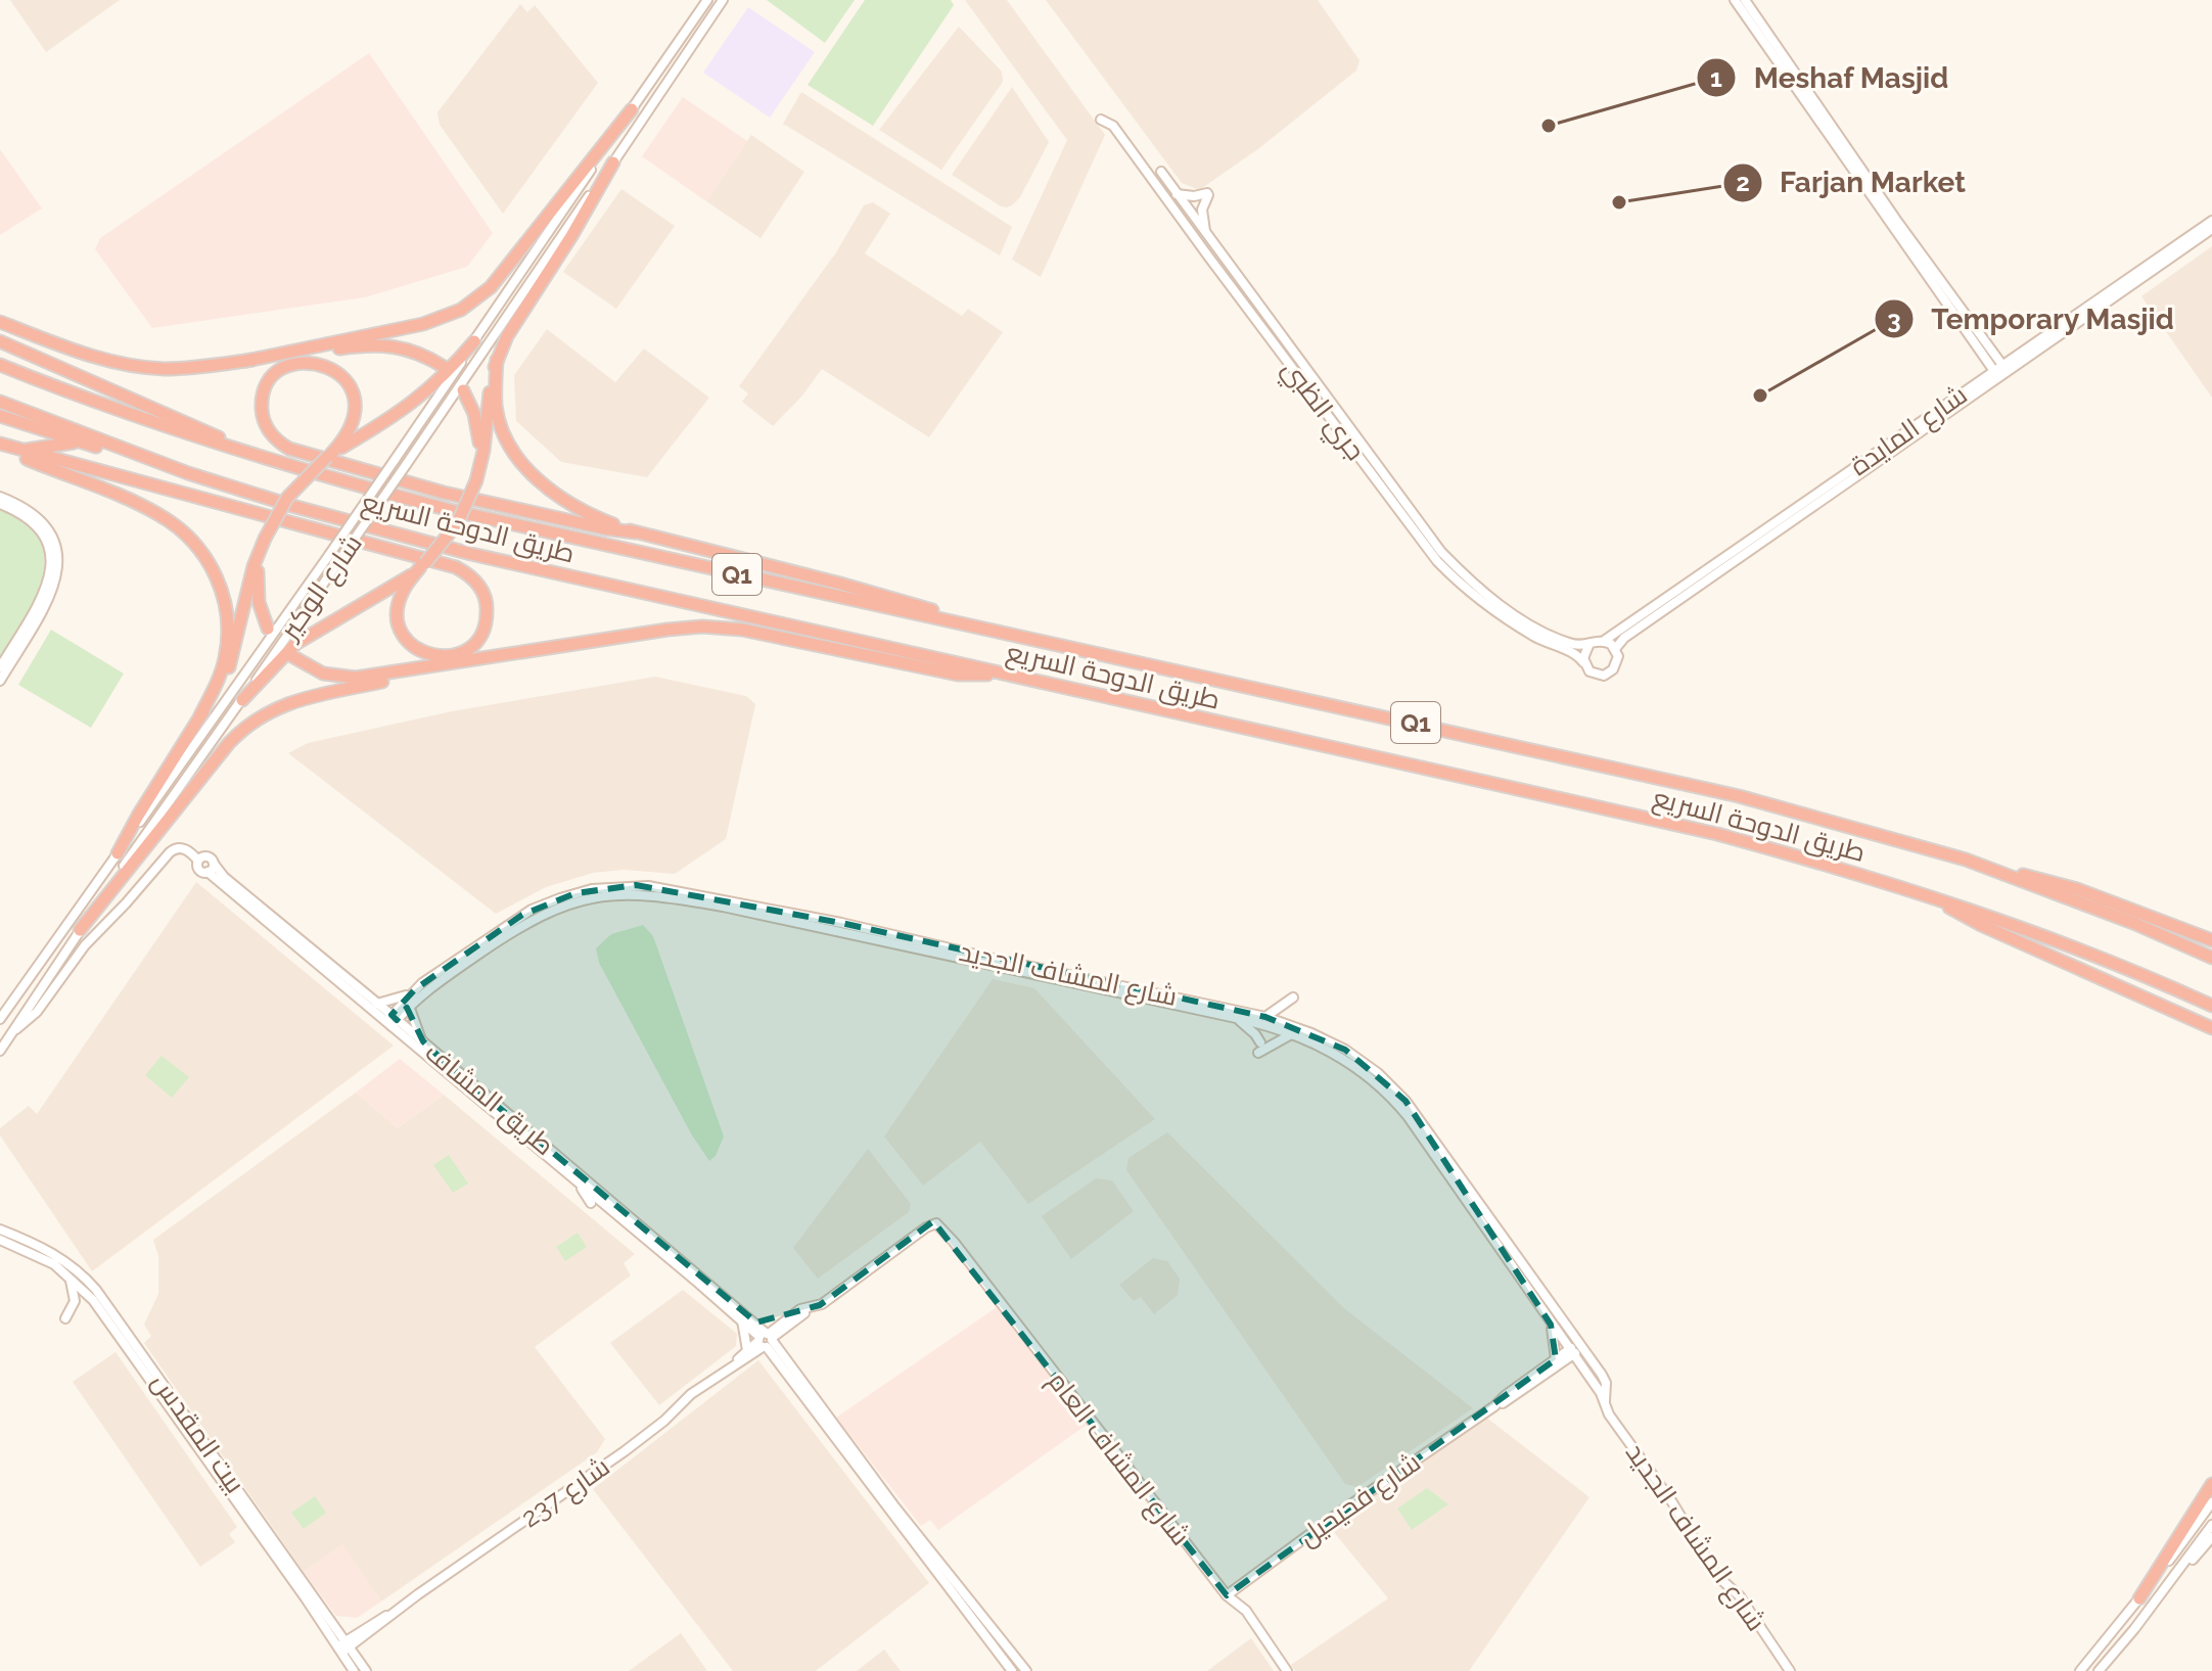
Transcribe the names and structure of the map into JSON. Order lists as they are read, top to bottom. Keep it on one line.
{"streets":{"highway":["طريق الدوحة السريع","Q1"],"street":["جري الظبي","شارع المايدة","شارع الوكير","شارع المشاف الجديد","طريق المشاف","بيت المقدس","شارع المشاف العام","شارع 237","شارع فحيحيل"]},"crossings":[["جري الظبي","شارع المايدة"],["شارع المشاف الجديد","طريق المشاف"],["شارع المشاف الجديد","شارع فحيحيل"],["طريق المشاف","شارع 237"],["بيت المقدس","شارع 237"],["شارع المشاف العام","شارع 237"],["شارع المشاف العام","شارع فحيحيل"]],"places":["Meshaf Masjid","Farjan Market","Temporary Masjid"]}
